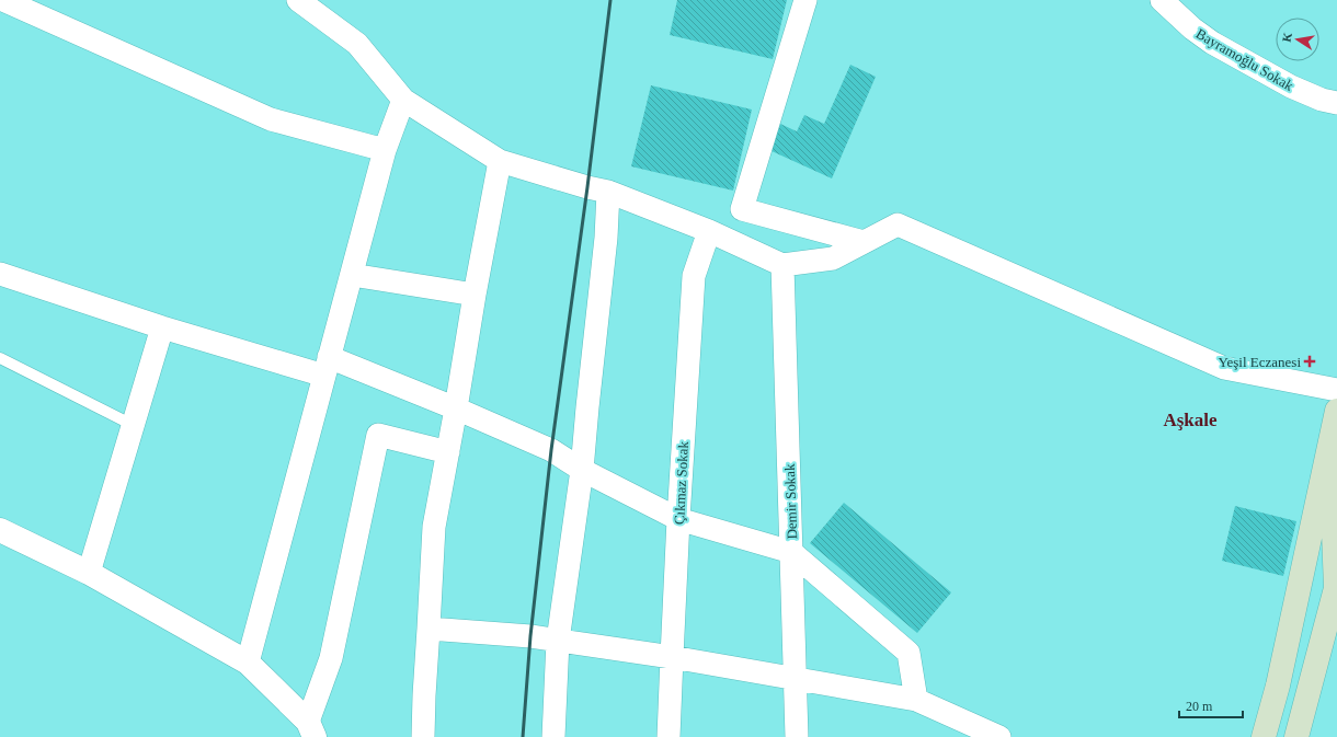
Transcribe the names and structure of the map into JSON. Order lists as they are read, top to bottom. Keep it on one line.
{"streets":{"street":["Bayramoğlu Sokak","Çıkmaz Sokak","Demir Sokak"]},"districts":["Aşkale"],"places":{"health":["Yeşil Eczanesi"]},"scale_bar":"20 m","north":"left"}
